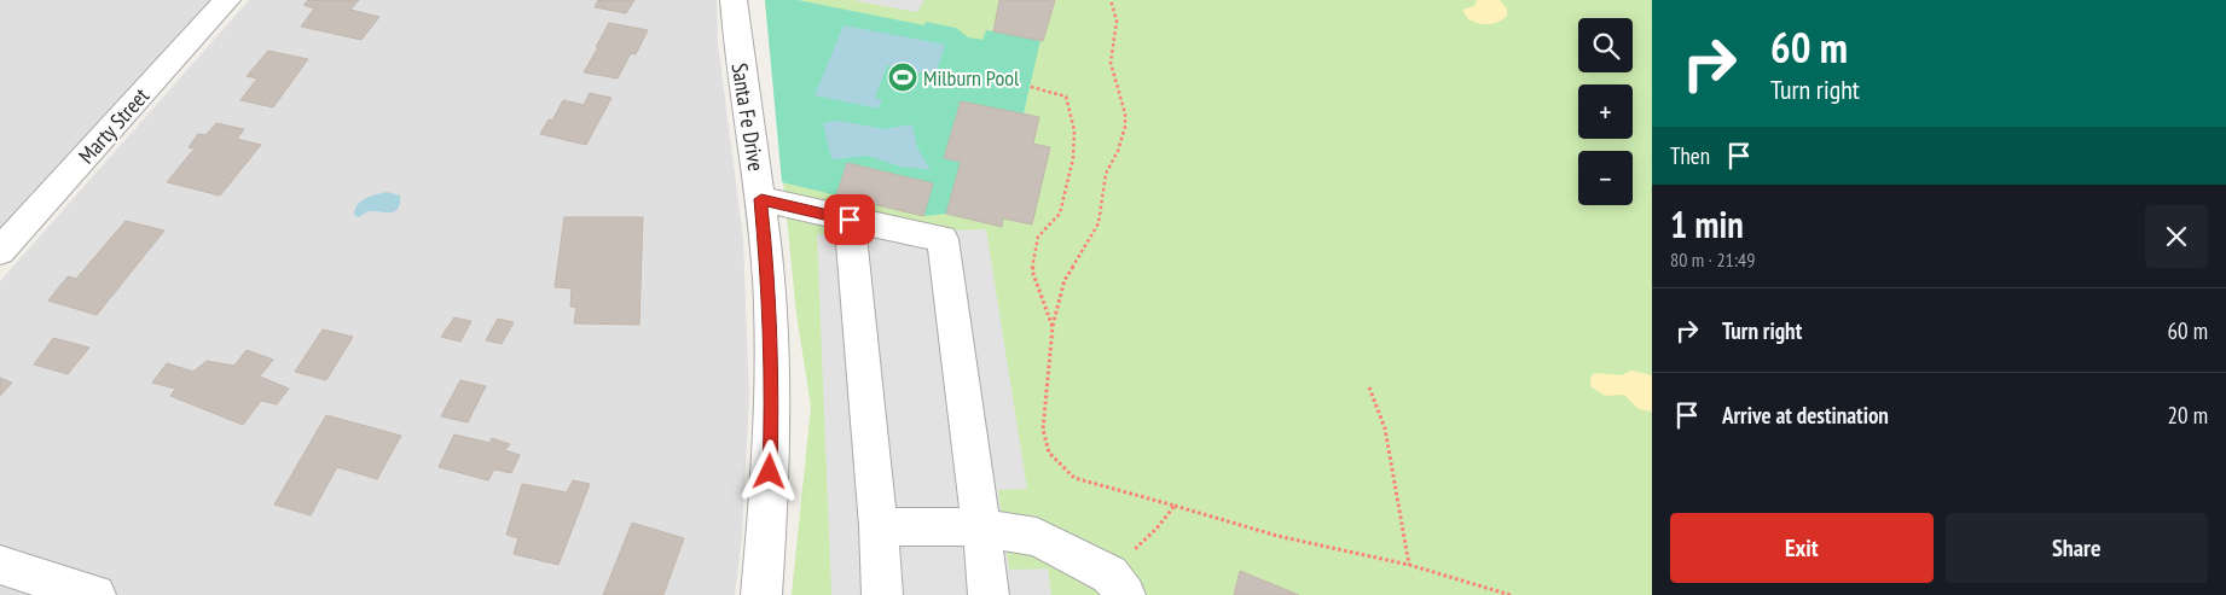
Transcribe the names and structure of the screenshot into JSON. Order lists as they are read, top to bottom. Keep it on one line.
{"streets":{"street":["Santa Fe Drive","Marty Street"]},"places":{"sports":["Milburn Pool"]},"page":{"turn":["60 m","Turn right"],"map_buttons":["+","−"],"then":"Then","heading":["1 min","80 m · 21:49"],"list":[{"name":"Turn right","value":"60 m"},{"name":"Arrive at destination","value":"20 m"}],"buttons":["Exit","Share"]}}
